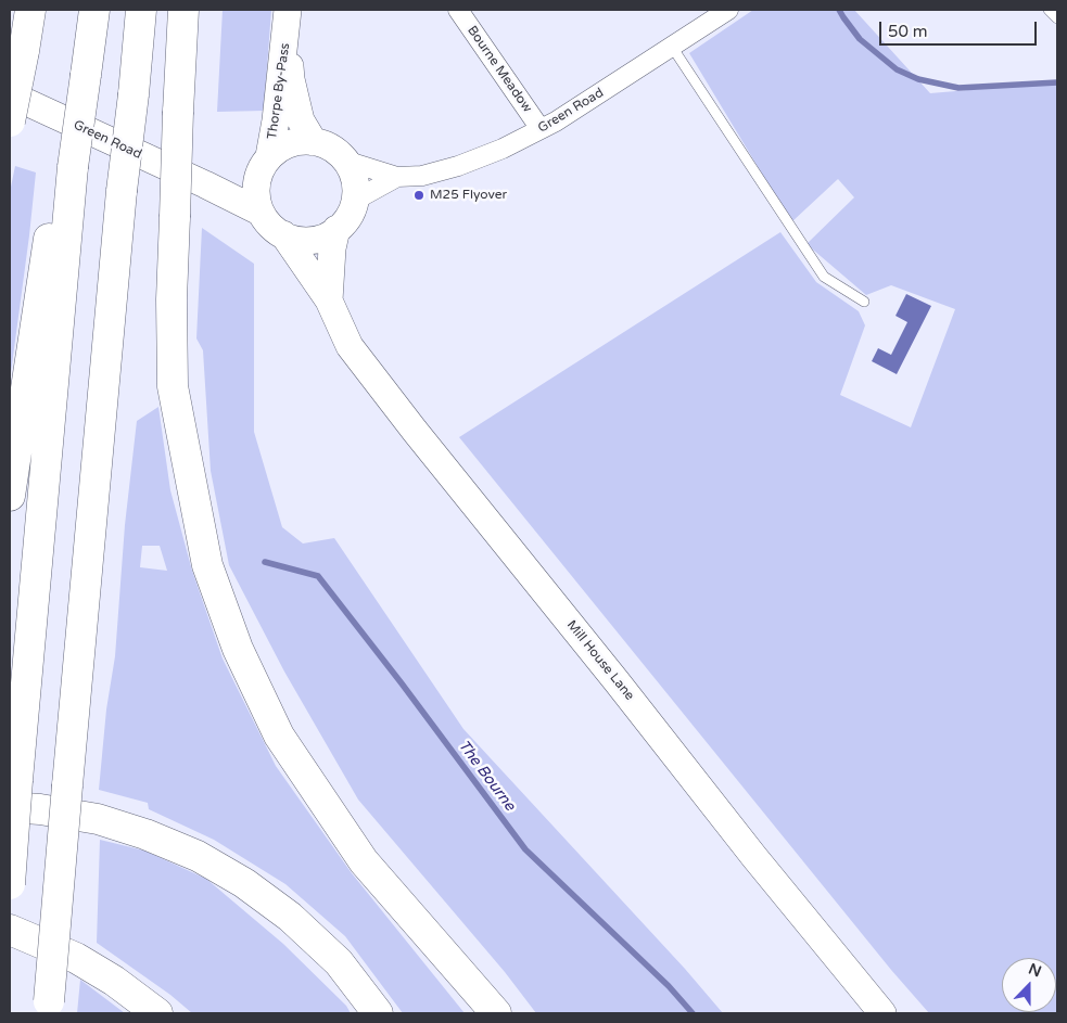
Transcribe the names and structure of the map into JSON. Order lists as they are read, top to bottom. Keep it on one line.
{"streets":{"main road":["Thorpe By-Pass","Green Road","Mill House Lane"],"street":["Bourne Meadow"]},"crossings":[["Bourne Meadow","Green Road"],["Thorpe By-Pass","Green Road"],["Thorpe By-Pass","Mill House Lane"],["Green Road","Mill House Lane"]],"water":["The Bourne"],"places":["M25 Flyover"],"scale_bar":"50 m","north":"top"}
